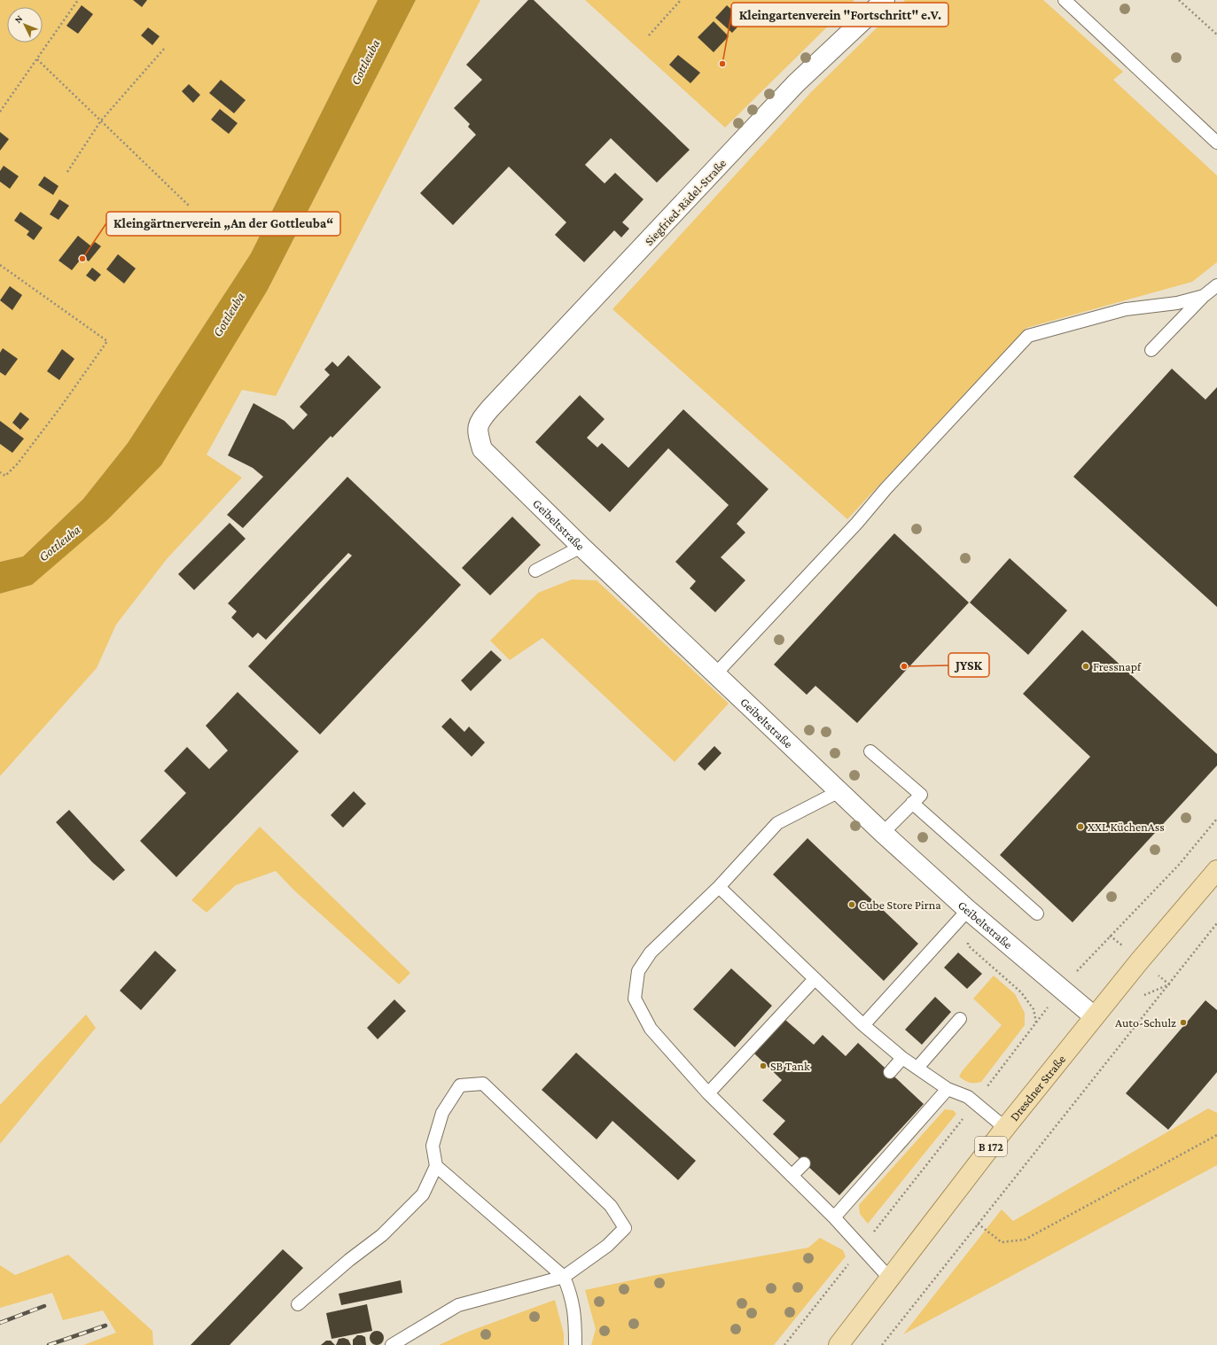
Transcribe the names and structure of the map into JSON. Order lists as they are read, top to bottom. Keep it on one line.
{"streets":{"main road":["Dresdner Straße","B 172"],"street":["Siegfried-Rädel-Straße","Geibeltstraße"]},"crossings":[["Siegfried-Rädel-Straße","Geibeltstraße"],["Geibeltstraße","Dresdner Straße"]],"water":["Gottleuba"],"places":["Kleingartenverein \"Fortschritt\" e.V.","Kleingärtnerverein „An der Gottleuba“","JYSK","Fressnapf","XXL KüchenAss","Cube Store Pirna","Auto-Schulz","SB Tank"],"north":"top left"}
